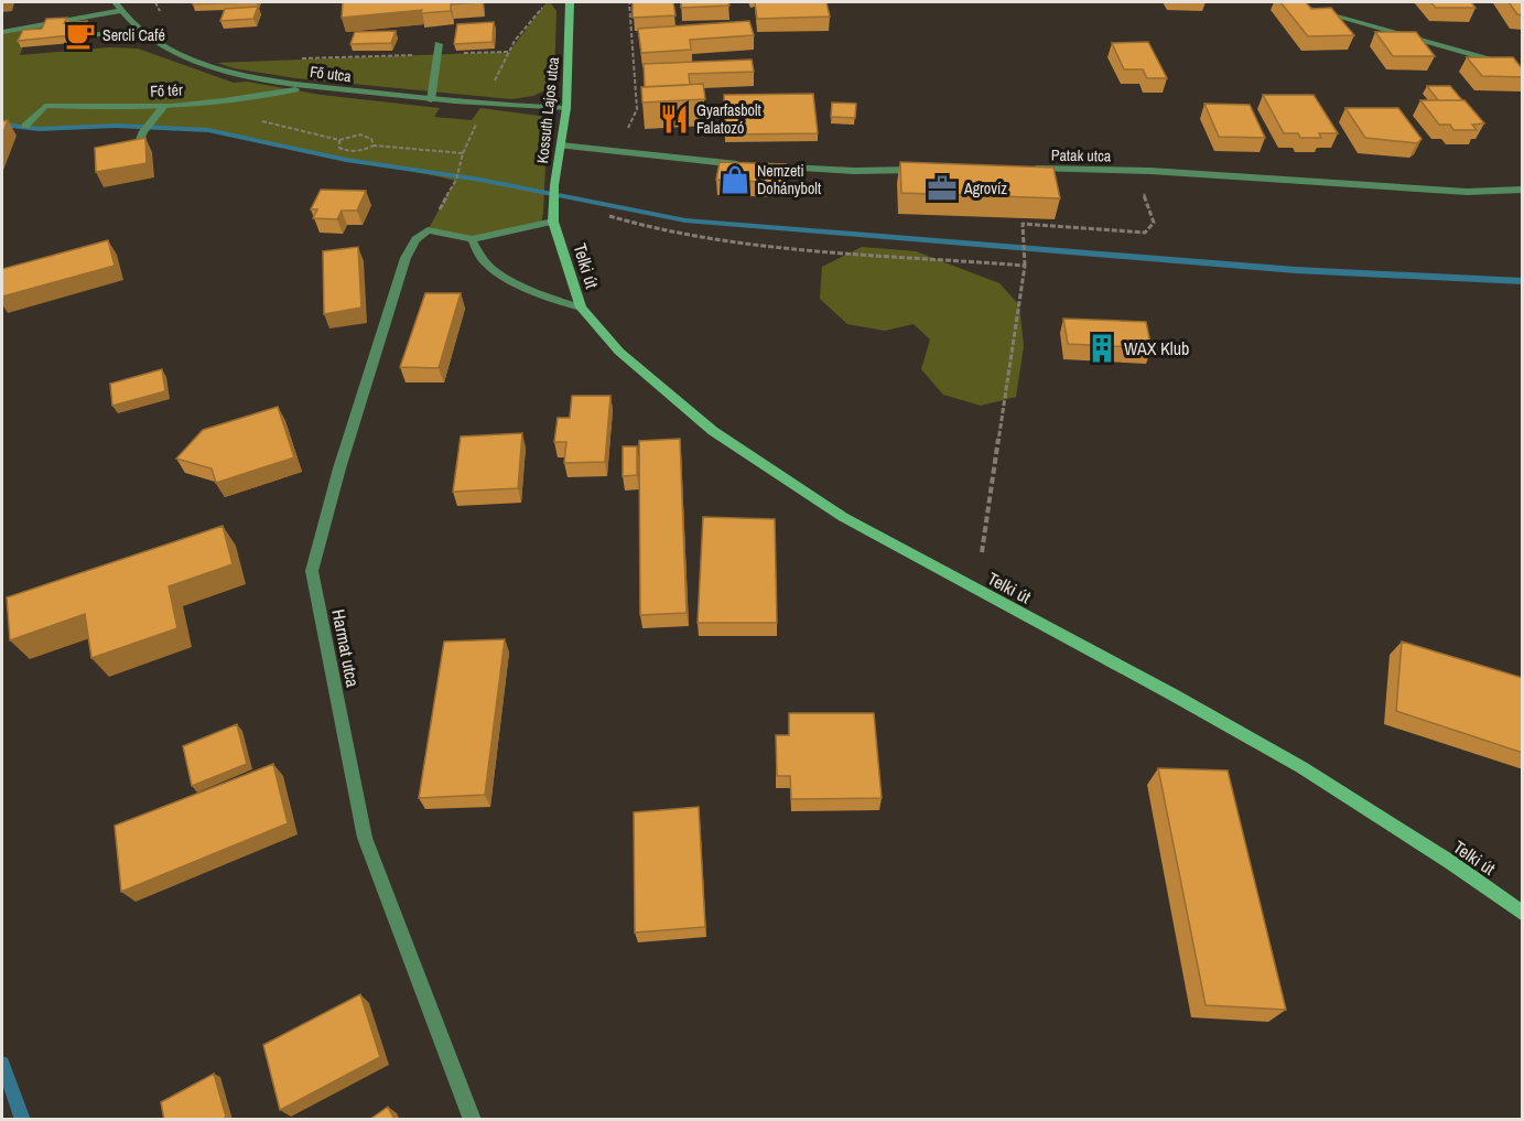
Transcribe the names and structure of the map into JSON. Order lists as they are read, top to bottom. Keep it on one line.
{"streets":{"main road":["Kossuth Lajos utca","Telki út"],"street":["Fő utca","Fő tér","Patak utca","Harmat utca"]},"crossings":[["Fő utca","Fő tér"],["Fő utca","Kossuth Lajos utca"],["Kossuth Lajos utca","Telki út"],["Kossuth Lajos utca","Harmat utca"],["Telki út","Harmat utca"]],"places":{"cafe":["Sercli Café"],"restaurant":["Gyarfasbolt Falatozó"],"shop":["Nemzeti Dohánybolt"],"office":["Agrovíz"],"building":["WAX Klub"]}}
